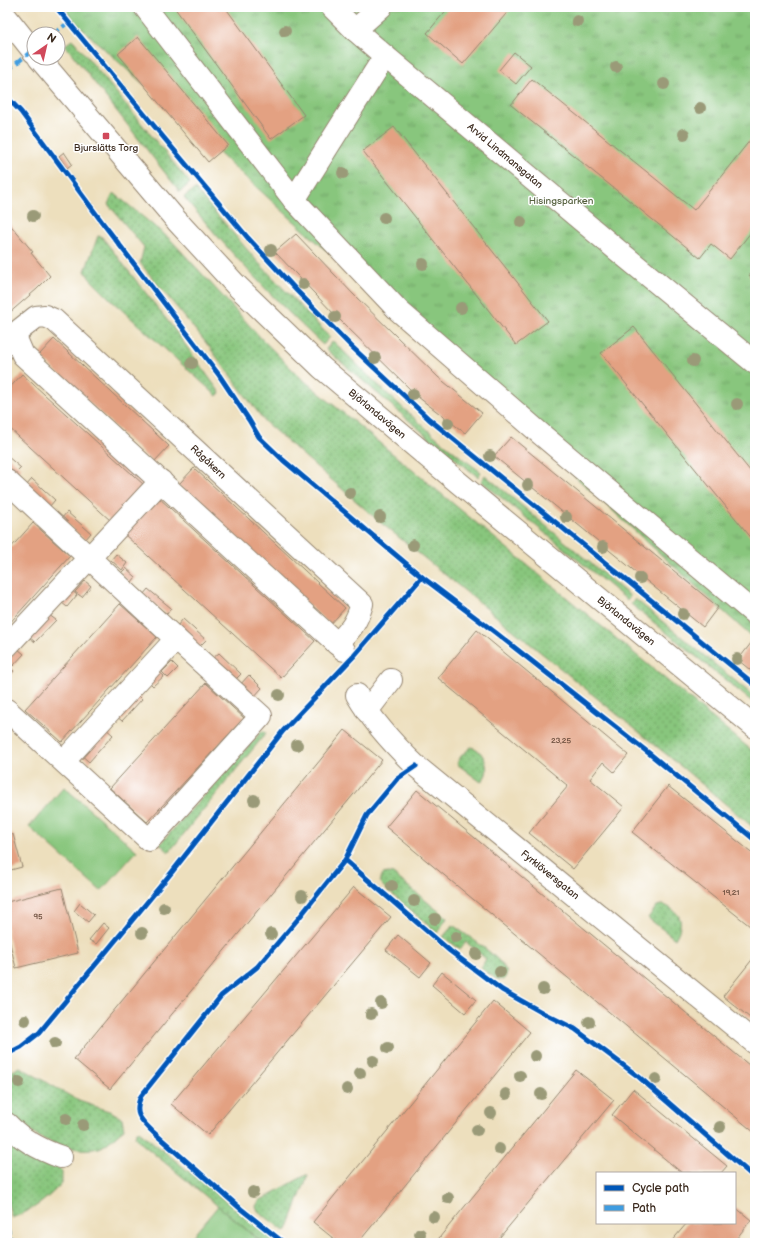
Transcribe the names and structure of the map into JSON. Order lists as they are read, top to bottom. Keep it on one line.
{"streets":{"street":["Arvid Lindmansgatan","Björlandavägen","Rågåkern","Fyrklöversgatan"]},"parks":["Hisingsparken"],"places":{"transit":["Bjurslätts Torg"]},"house_numbers":["23,25","19,21","95"],"legend":["Cycle path","Path"],"north":"top right"}
